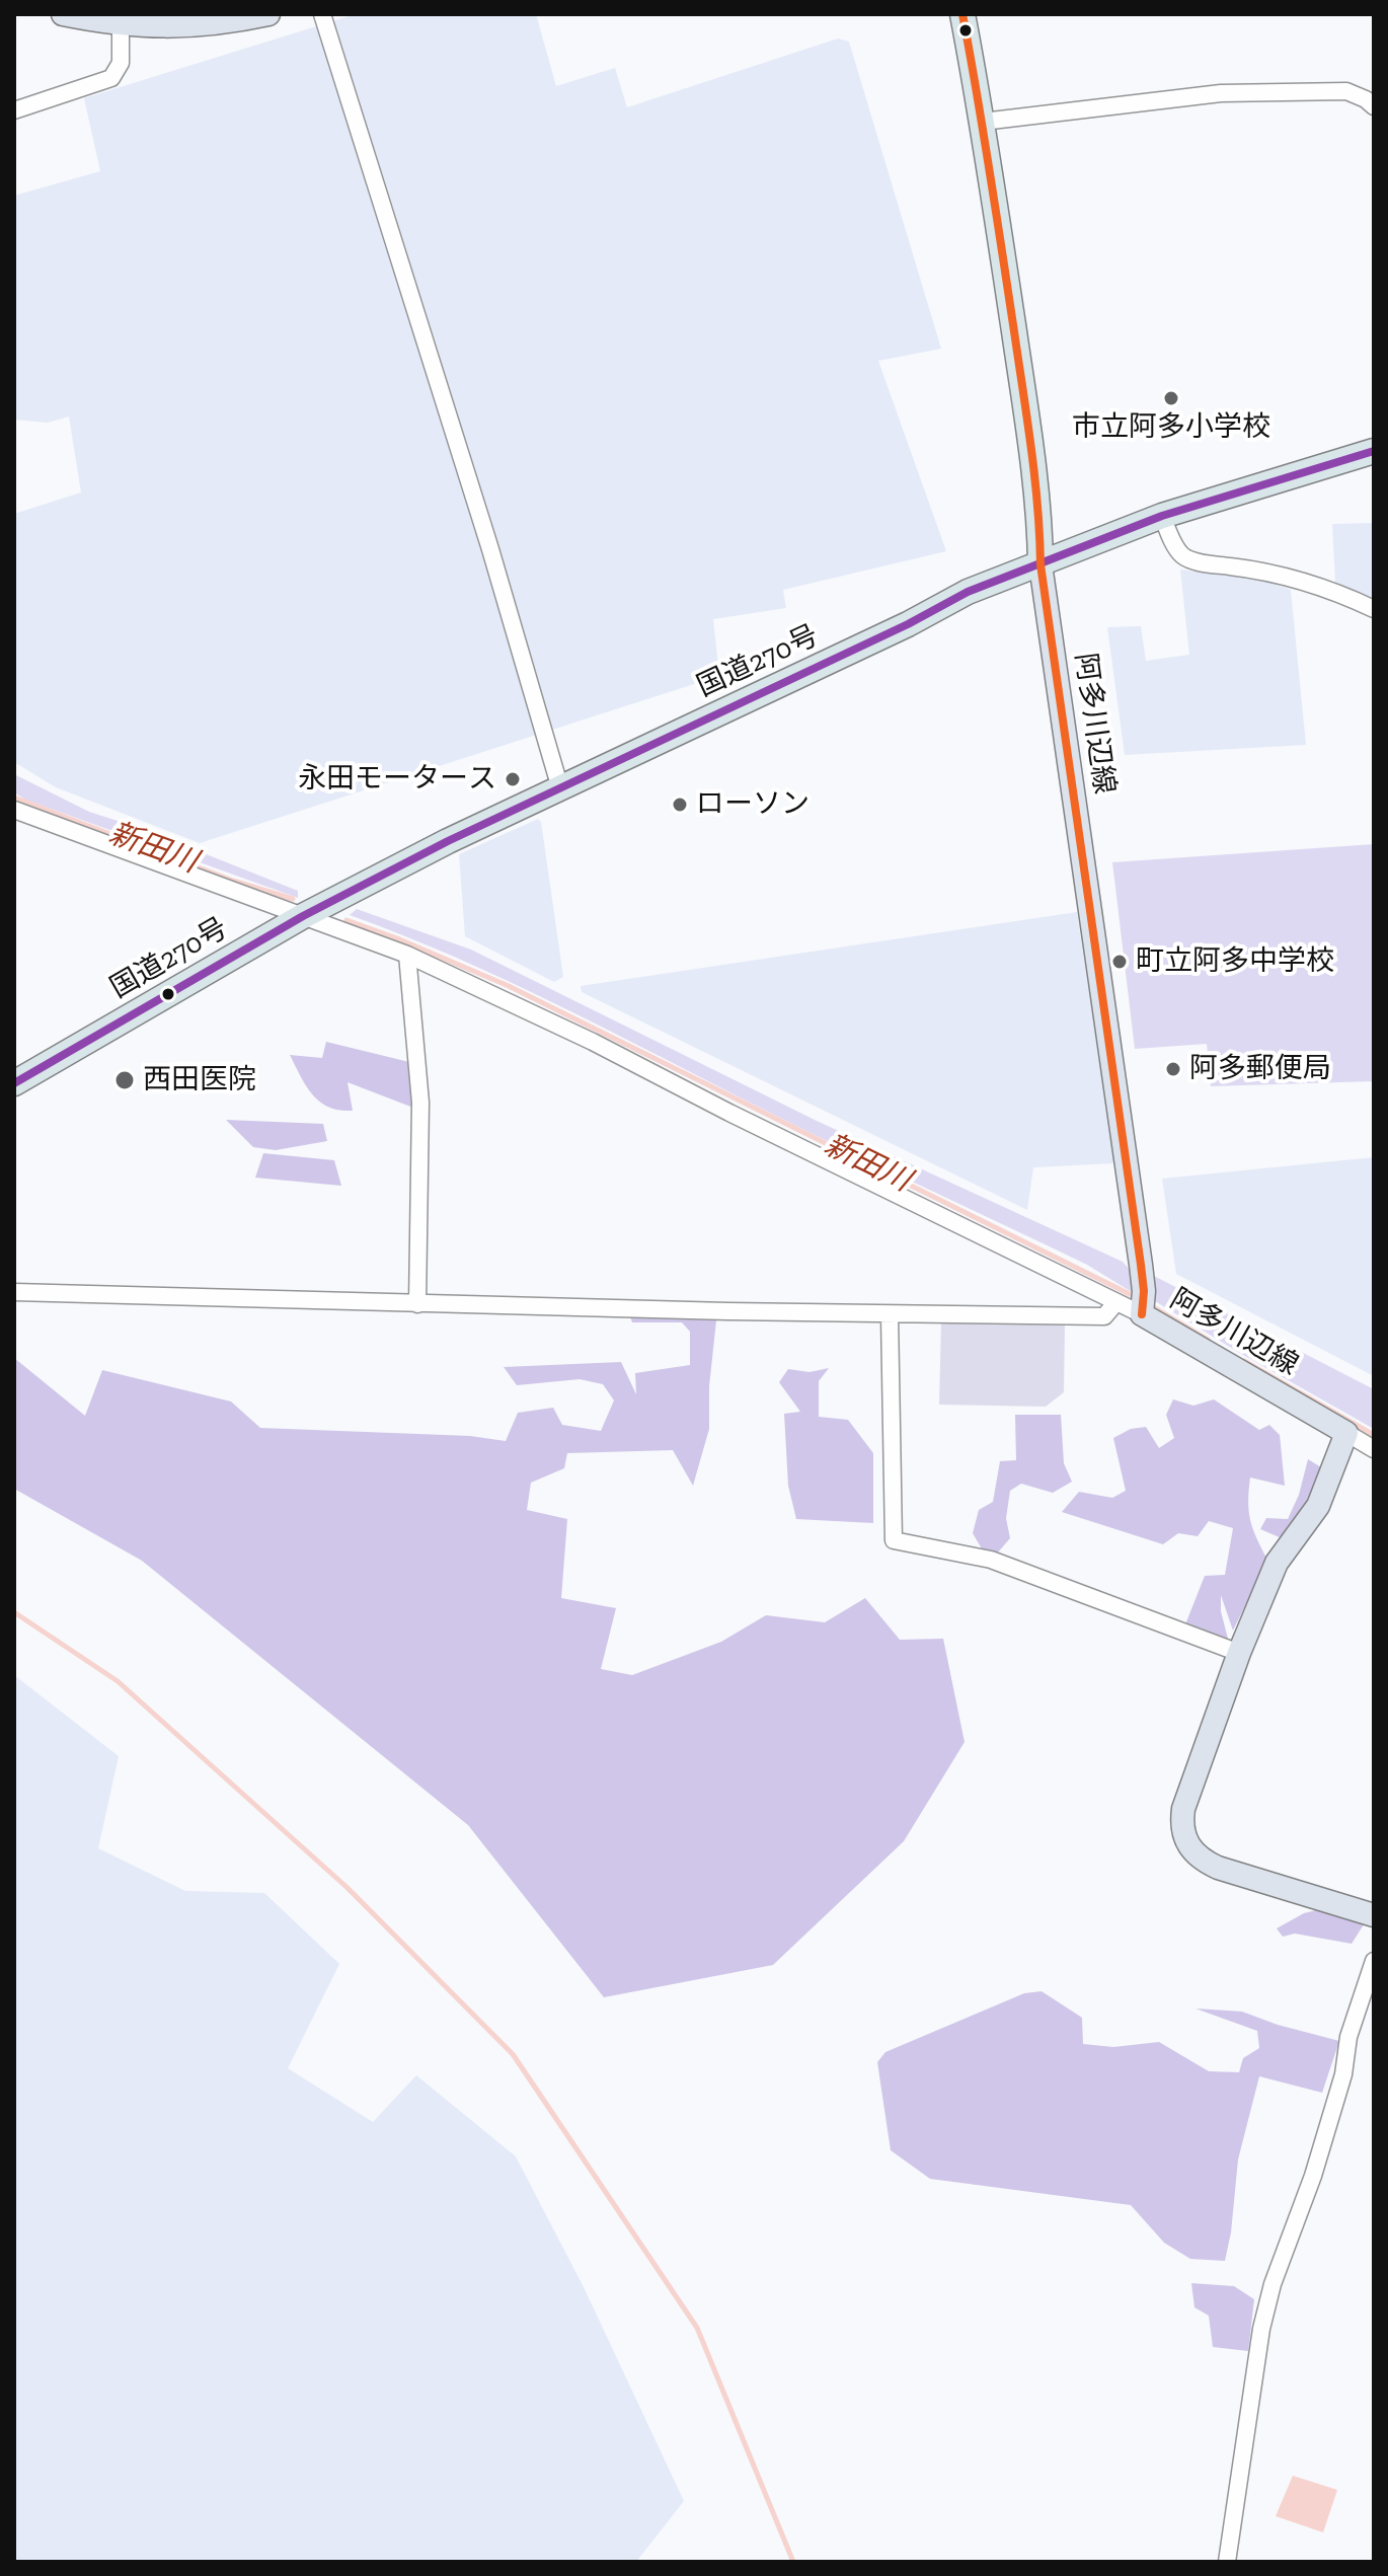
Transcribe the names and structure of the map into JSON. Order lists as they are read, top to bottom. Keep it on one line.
{"streets":{"highway":["国道270号"],"main road":["阿多川辺線"]},"crossings":[["国道270号","阿多川辺線"]],"water":["新田川"],"places":["市立阿多小学校","永田モータース","ローソン","町立阿多中学校","阿多郵便局","西田医院"]}
